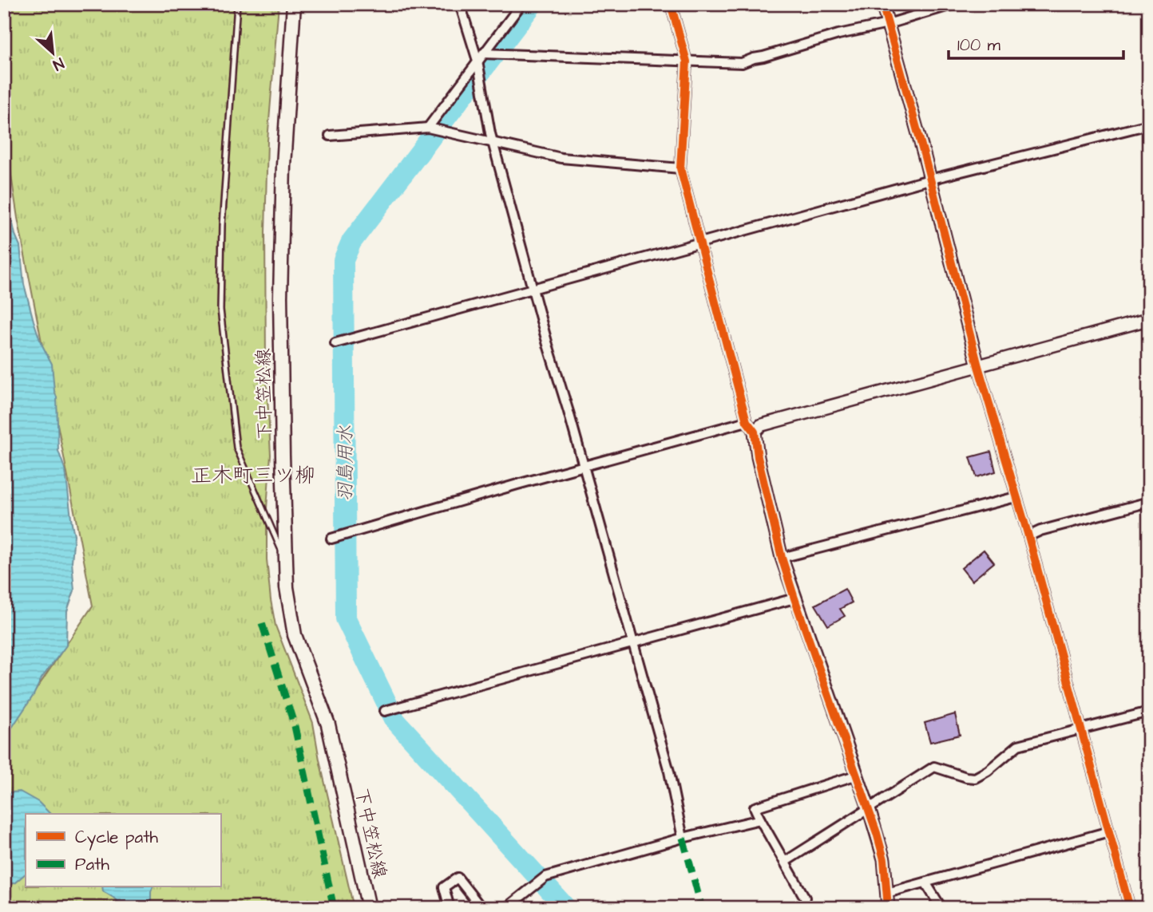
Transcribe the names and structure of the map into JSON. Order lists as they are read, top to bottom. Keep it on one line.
{"streets":{"main road":["下中笠松線"]},"districts":["正木町三ツ柳"],"water":["羽島用水"],"legend":["Cycle path","Path"],"scale_bar":"100 m","north":"bottom right"}
